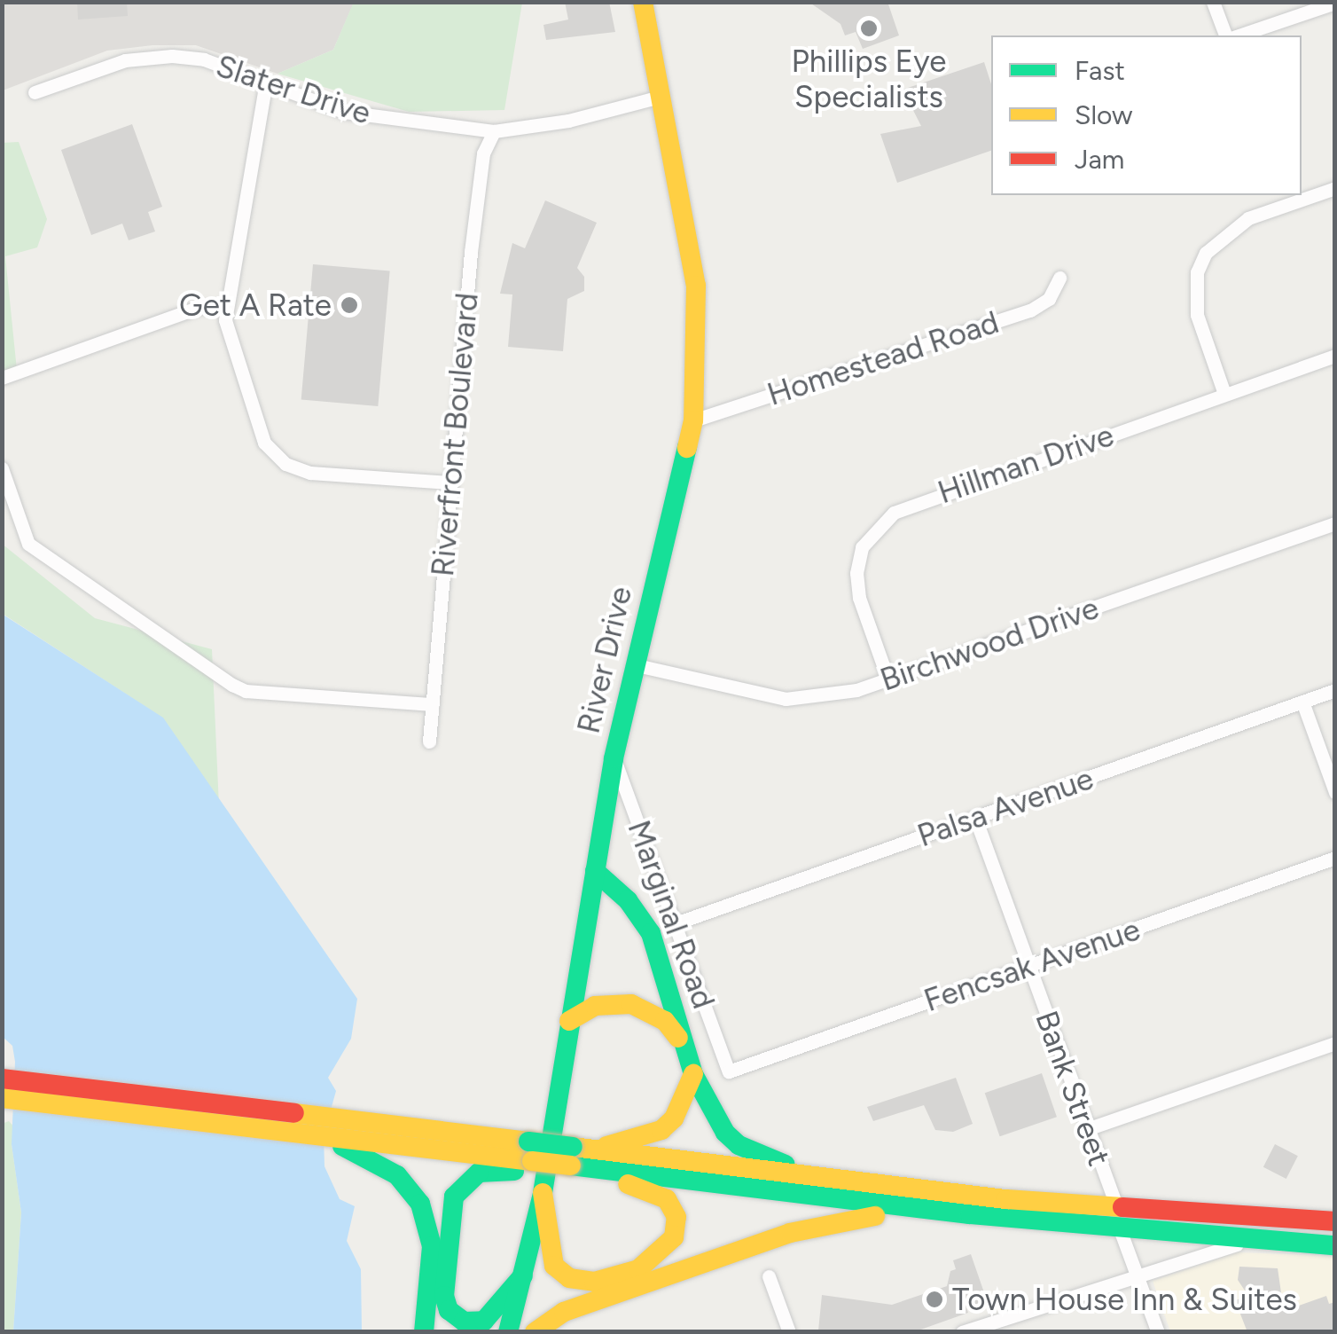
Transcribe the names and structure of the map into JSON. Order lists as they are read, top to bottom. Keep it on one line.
{"streets":{"main road":["River Drive"],"street":["Slater Drive","Homestead Road","Riverfront Boulevard","Hillman Drive","Birchwood Drive","Palsa Avenue","Marginal Road","Fencsak Avenue","Bank Street"]},"crossings":[["Slater Drive","Riverfront Boulevard"],["Slater Drive","River Drive"],["Homestead Road","River Drive"],["Hillman Drive","Birchwood Drive"],["Birchwood Drive","River Drive"],["River Drive","Marginal Road"],["Palsa Avenue","Marginal Road"],["Palsa Avenue","Bank Street"],["Marginal Road","Fencsak Avenue"],["Fencsak Avenue","Bank Street"]],"places":["Phillips Eye Specialists","Get A Rate","Town House Inn & Suites"],"legend":["Fast","Slow","Jam"]}
